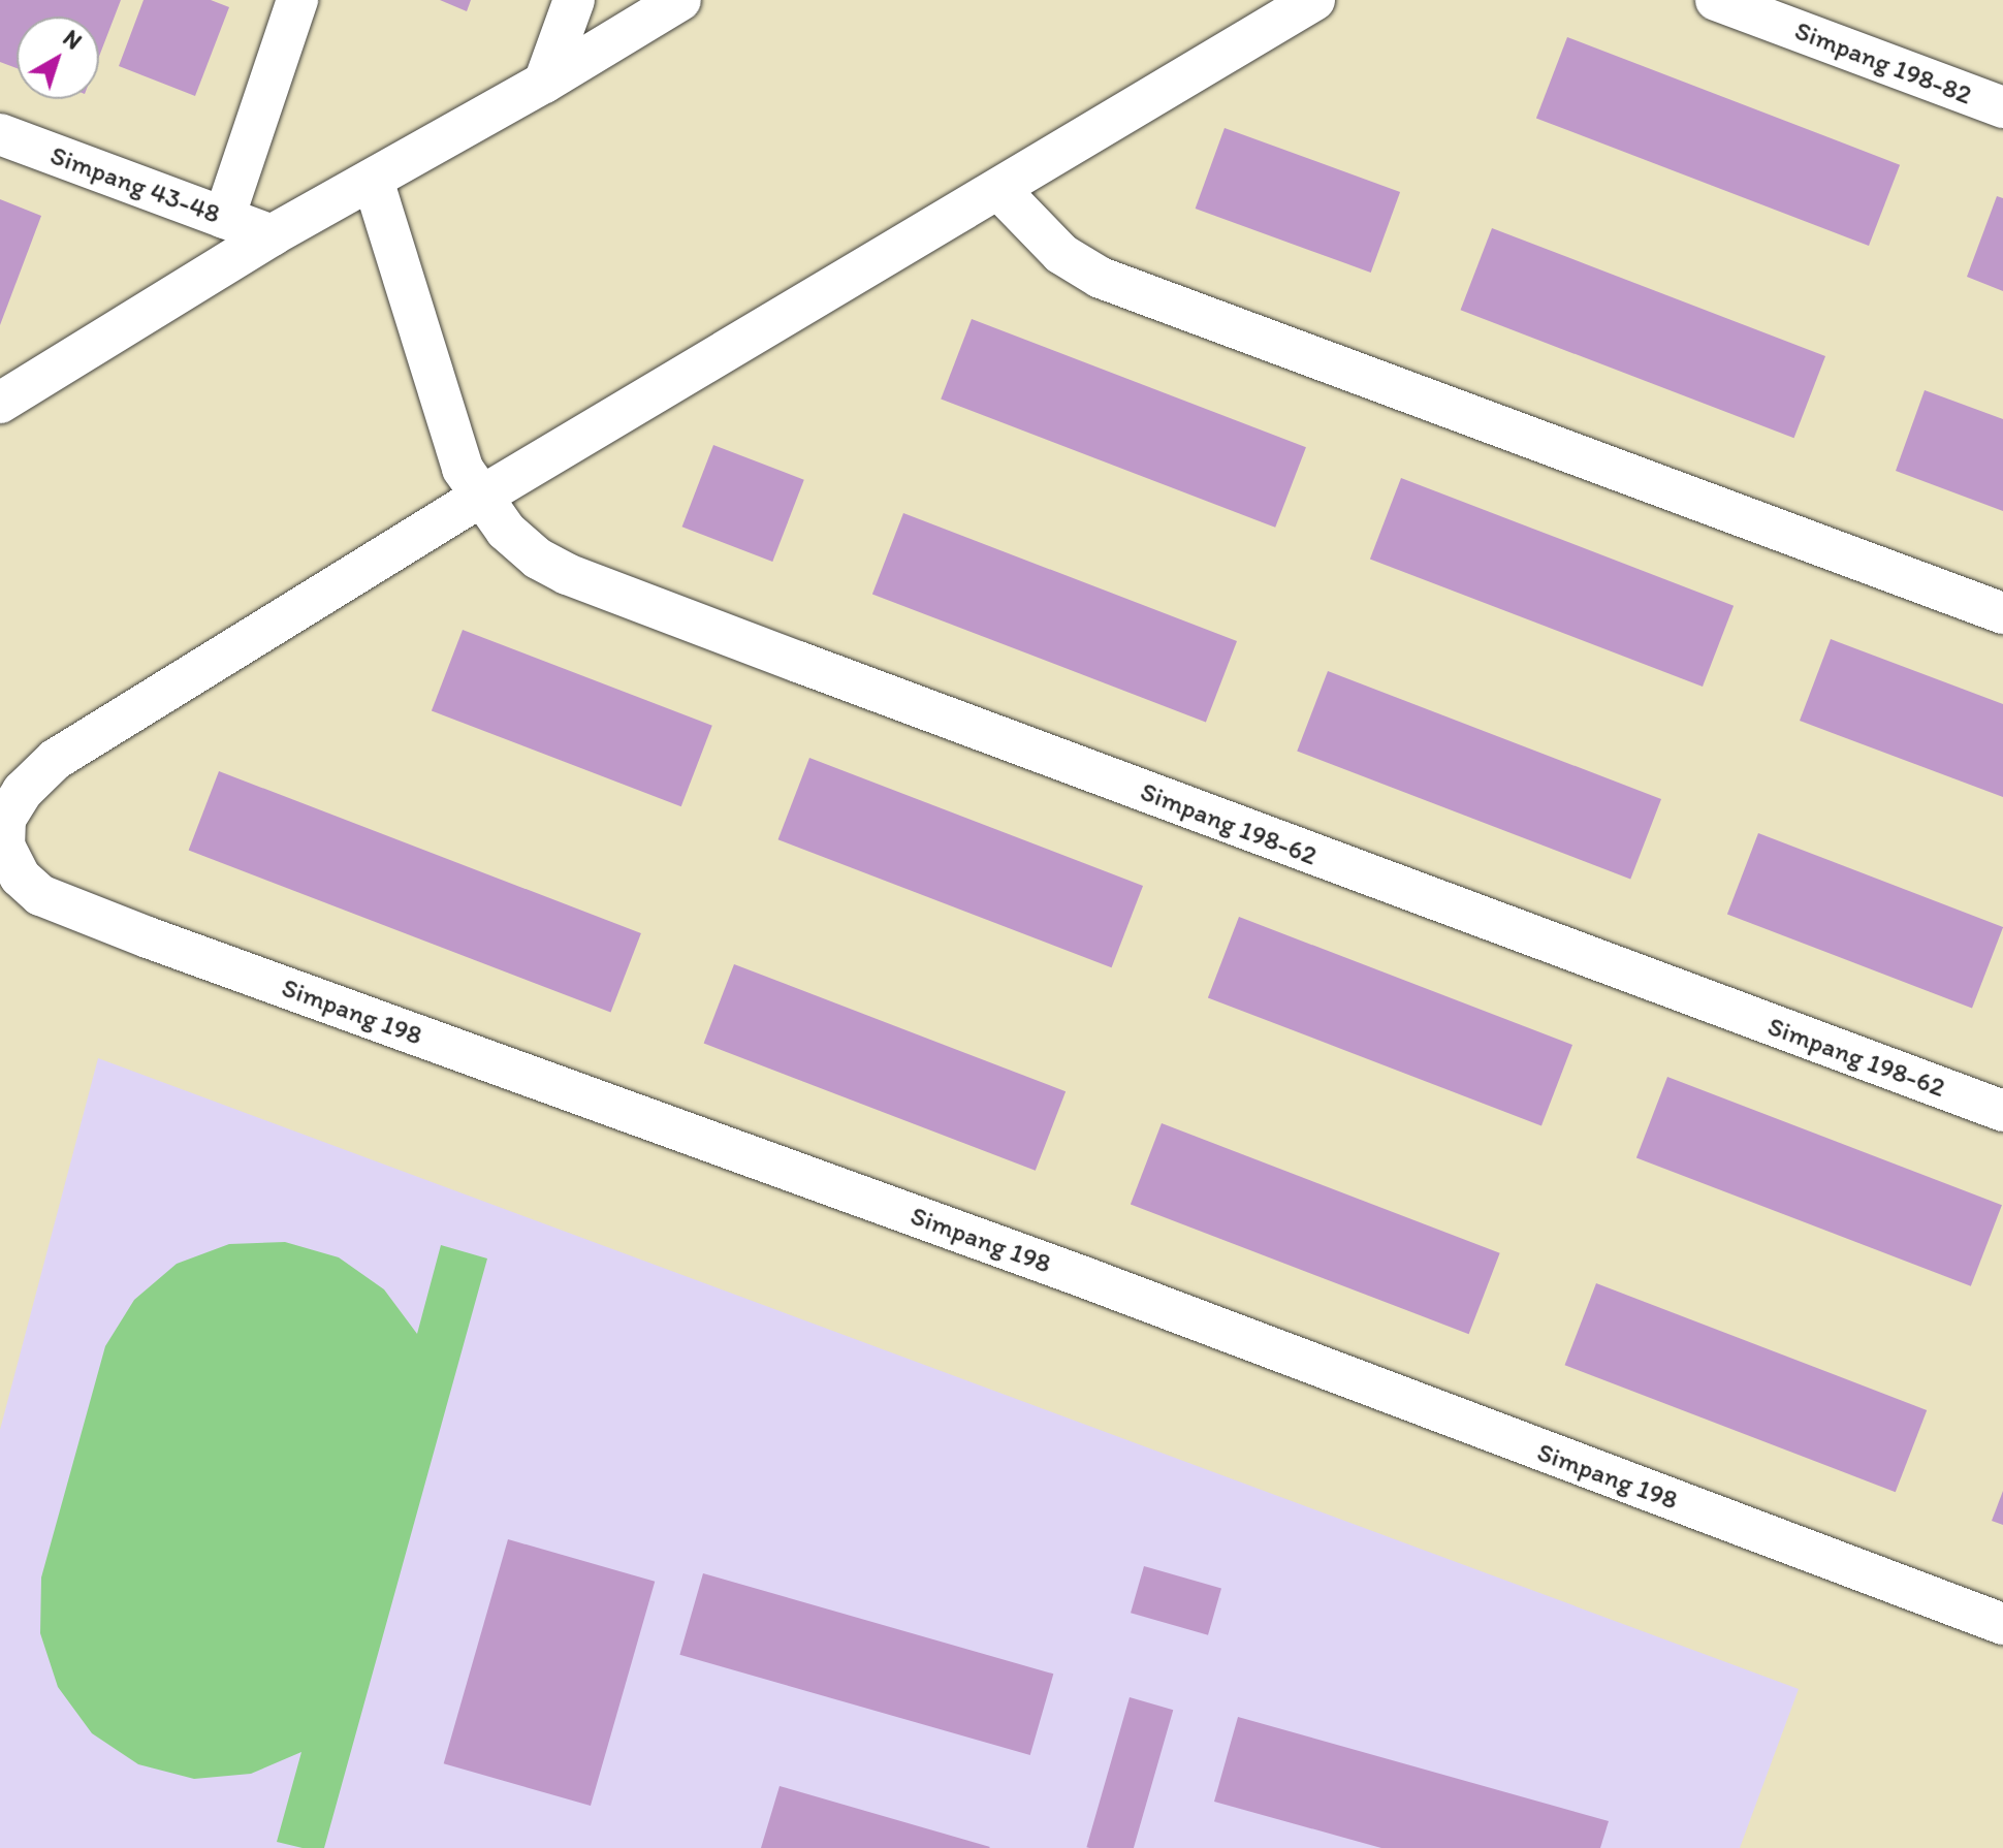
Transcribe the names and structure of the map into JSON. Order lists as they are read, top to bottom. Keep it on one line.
{"streets":{"street":["Simpang 198-82","Simpang 43-48","Simpang 198-62","Simpang 198"]},"crossings":[["Simpang 198-62","Simpang 198"]],"north":"top right"}
